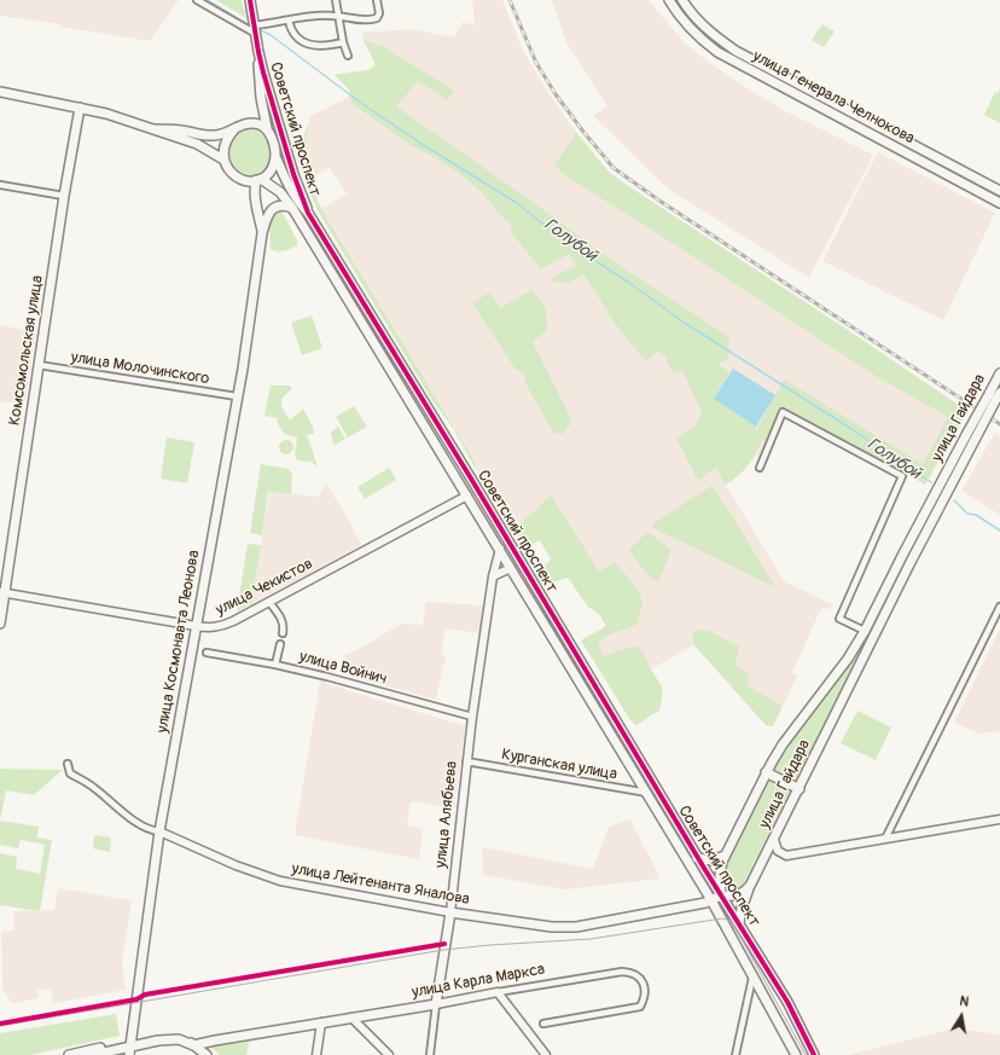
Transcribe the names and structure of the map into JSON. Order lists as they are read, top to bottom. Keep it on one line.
{"streets":{"main road":["улица Генерала Челнокова","Советский проспект","Комсомольская улица","улица Гайдара","улица Космонавта Леонова","улица Алябьева","улица Лейтенанта Яналова","улица Карла Маркса"],"street":["улица Молочинского","улица Чекистов","улица Войнич","Курганская улица"]},"crossings":[["Советский проспект","улица Гайдара"],["Советский проспект","улица Чекистов"],["Советский проспект","улица Космонавта Леонова"],["Советский проспект","Курганская улица"],["Советский проспект","улица Алябьева"],["Советский проспект","улица Лейтенанта Яналова"],["Комсомольская улица","улица Молочинского"],["Комсомольская улица","улица Чекистов"],["улица Молочинского","улица Космонавта Леонова"],["улица Гайдара","улица Лейтенанта Яналова"],["улица Чекистов","улица Космонавта Леонова"],["улица Космонавта Леонова","улица Лейтенанта Яналова"],["улица Космонавта Леонова","улица Карла Маркса"],["улица Войнич","улица Алябьева"],["Курганская улица","улица Алябьева"],["улица Алябьева","улица Лейтенанта Яналова"],["улица Алябьева","улица Карла Маркса"]],"water":["Голубой"],"north":"top"}
